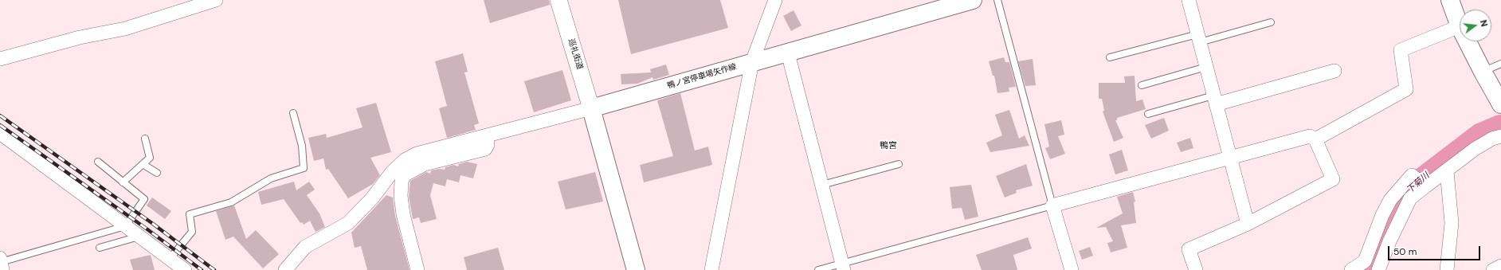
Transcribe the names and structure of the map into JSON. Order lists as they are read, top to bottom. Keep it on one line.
{"streets":{"main road":["鴨ノ宮停車場矢作線"],"street":["巡礼街道"]},"crossings":[["巡礼街道","鴨ノ宮停車場矢作線"]],"districts":["鴨宮"],"water":["下菊川"],"scale_bar":"50 m","north":"right"}
